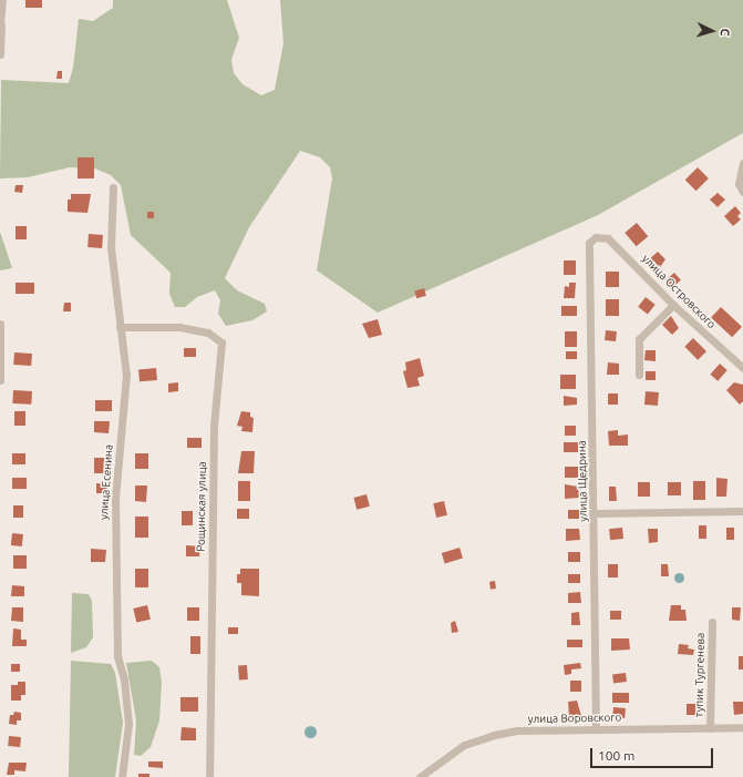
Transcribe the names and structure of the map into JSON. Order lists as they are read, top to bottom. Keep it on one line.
{"streets":{"street":["улица Островского","улица Щедрина","улица Есенина","Рощинская улица","тупик Тургенева","улица Воровского"]},"crossings":[["улица Островского","улица Щедрина"],["улица Щедрина","улица Воровского"],["улица Есенина","Рощинская улица"],["тупик Тургенева","улица Воровского"]],"scale_bar":"100 m","north":"right"}
